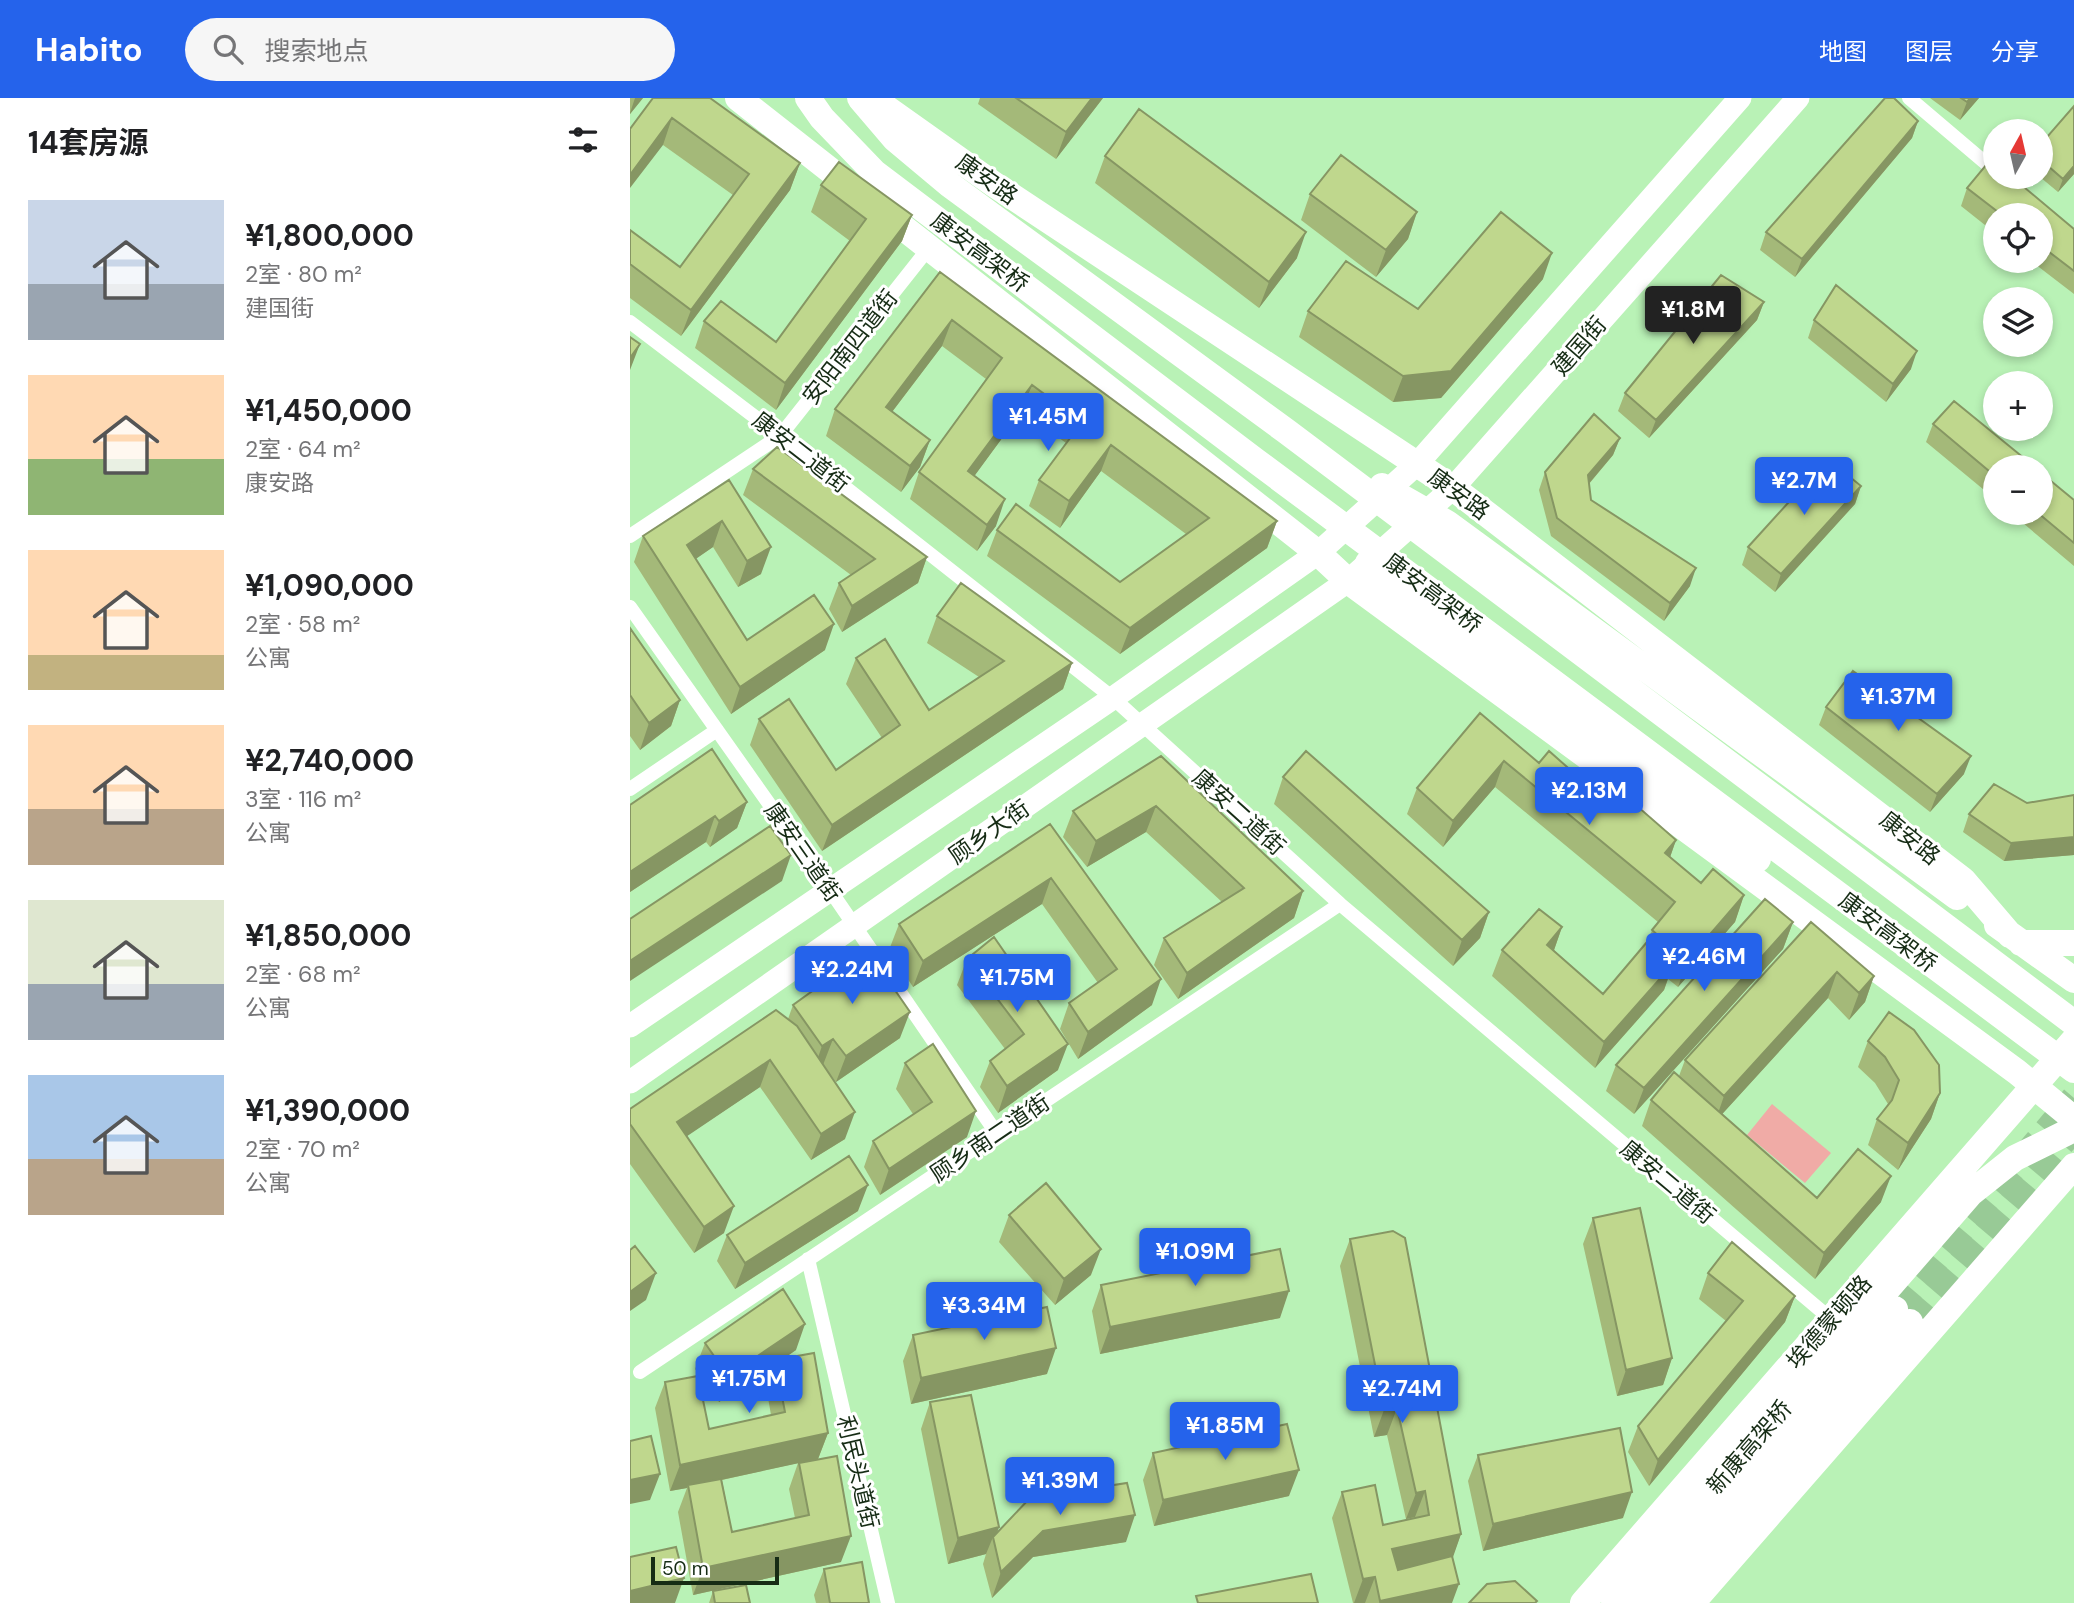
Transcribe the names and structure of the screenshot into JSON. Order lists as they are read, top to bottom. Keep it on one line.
{"streets":{"highway":["康安路","康安高架桥","埃德蒙顿路","新康高架桥"],"main road":["建国街","顾乡大街"],"street":["安阳南四道街","康安二道街","康安三道街","顾乡南二道街","利民头道街"]},"crossings":[["康安路","康安高架桥"],["康安路","建国街"],["建国街","顾乡大街"],["安阳南四道街","康安二道街"],["康安二道街","顾乡大街"],["康安二道街","顾乡南二道街"],["康安二道街","埃德蒙顿路"],["顾乡大街","康安三道街"],["康安三道街","顾乡南二道街"],["顾乡南二道街","利民头道街"]],"scale_bar":"50 m","north":"top","page":{"header":"Habito","search":"搜索地点","nav":["地图","图层","分享"],"heading":"14套房源","map_buttons":["+","−"],"list":[{"name":"¥1,800,000","note":"2室 · 80 m² · 建国街"},{"name":"¥1,450,000","note":"2室 · 64 m² · 康安路"},{"name":"¥1,090,000","note":"2室 · 58 m² · 公寓"},{"name":"¥2,740,000","note":"3室 · 116 m² · 公寓"},{"name":"¥1,850,000","note":"2室 · 68 m² · 公寓"},{"name":"¥1,390,000","note":"2室 · 70 m² · 公寓"}],"price":["¥1.8M","¥1.45M","¥2.7M","¥1.37M","¥2.13M","¥2.46M","¥2.24M","¥1.75M","¥1.09M","¥3.34M","¥1.75M","¥2.74M","¥1.85M","¥1.39M"],"scale":"50 m"}}
